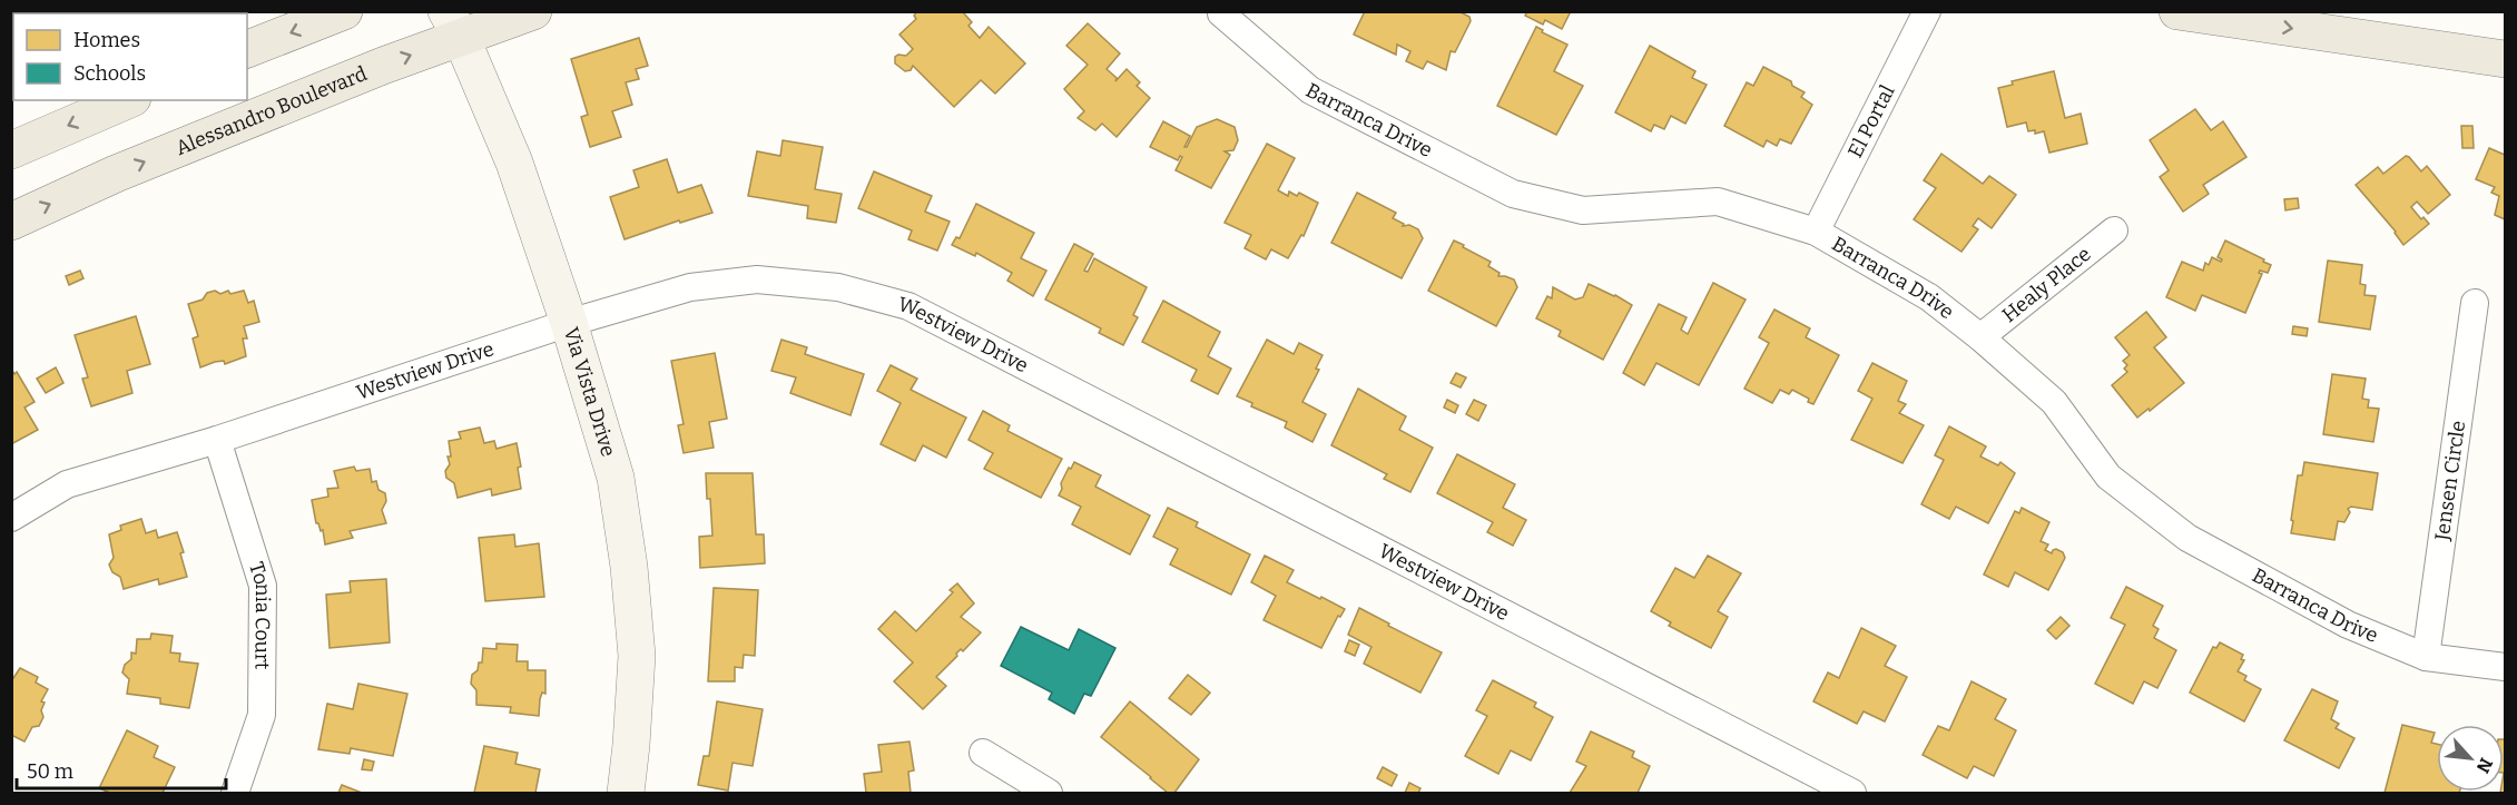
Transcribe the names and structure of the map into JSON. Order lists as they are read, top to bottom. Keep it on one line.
{"streets":{"main road":["Alessandro Boulevard"],"street":["Barranca Drive","El Portal","Healy Place","Westview Drive","Via Vista Drive","Jensen Circle","Tonia Court"]},"crossings":[["Alessandro Boulevard","Via Vista Drive"],["Barranca Drive","El Portal"],["Barranca Drive","Healy Place"],["Barranca Drive","Jensen Circle"],["Westview Drive","Via Vista Drive"],["Westview Drive","Tonia Court"]],"legend":["Homes","Schools"],"scale_bar":"50 m","north":"bottom right"}
